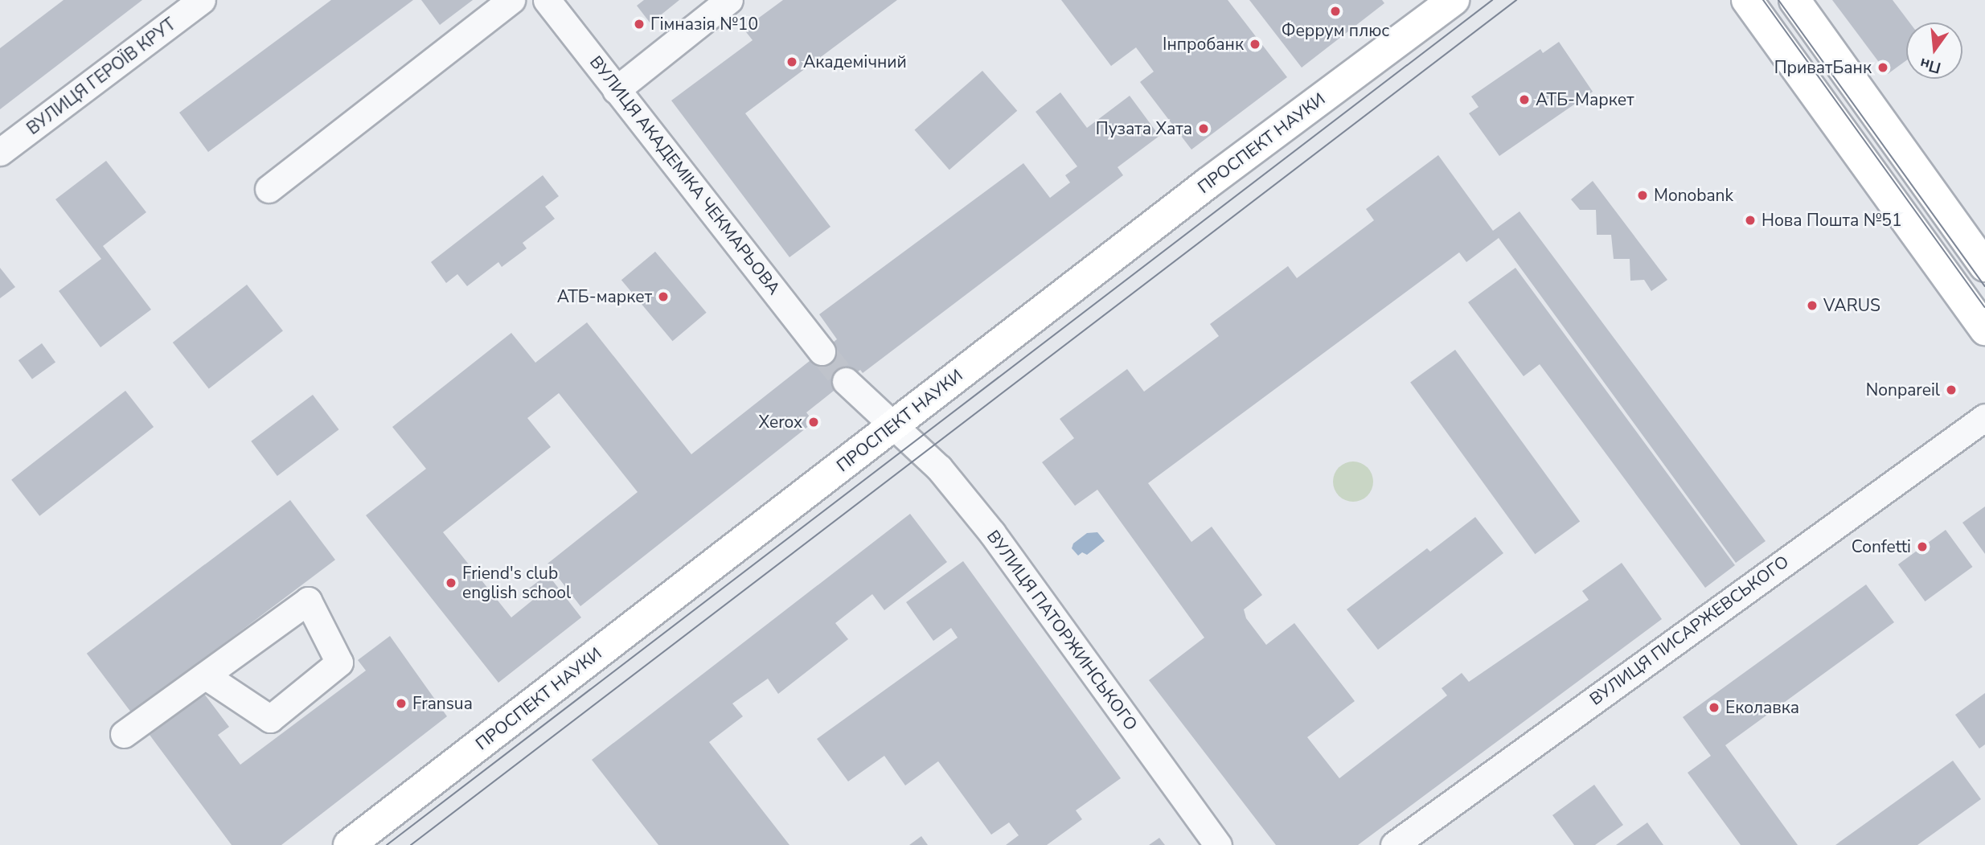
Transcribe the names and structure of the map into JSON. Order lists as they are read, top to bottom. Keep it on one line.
{"streets":{"main road":["ПРОСПЕКТ НАУКИ"],"street":["ВУЛИЦЯ ГЕРОЇВ КРУТ","ВУЛИЦЯ АКАДЕМІКА ЧЕКМАРЬОВА","ВУЛИЦЯ ПАТОРЖИНСЬКОГО","ВУЛИЦЯ ПИСАРЖЕВСЬКОГО"]},"crossings":[["ПРОСПЕКТ НАУКИ","ВУЛИЦЯ ПАТОРЖИНСЬКОГО"]],"places":["Феррум плюс","Гімназія №10","Інпробанк","Академічний","ПриватБанк","АТБ-Маркет","Пузата Хата","Monobank","Нова Пошта №51","АТБ-маркет","VARUS","Nonpareil","Xerox","Confetti","Friend's club english school","Fransua","Еколавка"],"north":"bottom"}
